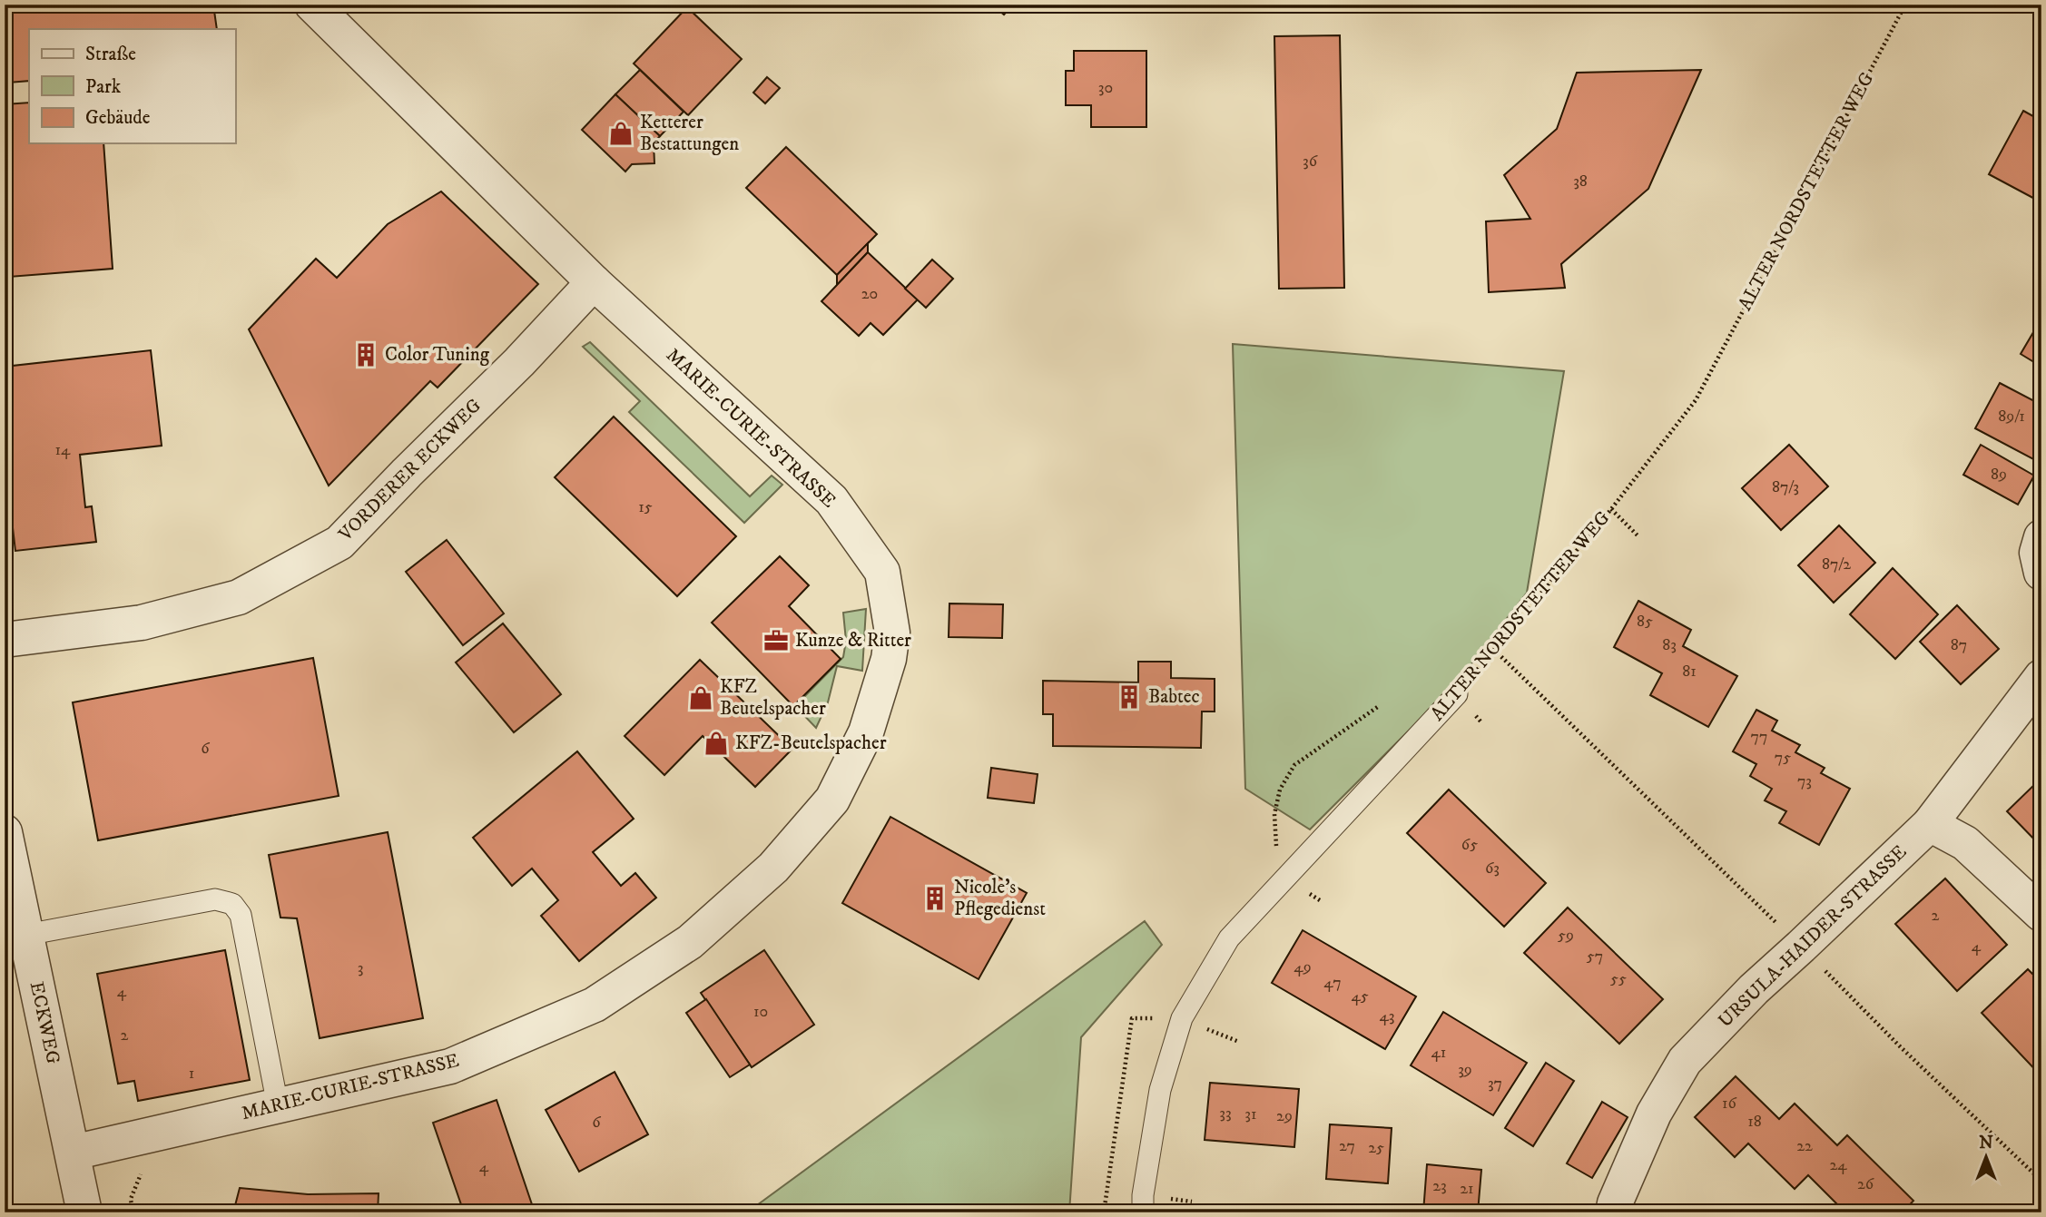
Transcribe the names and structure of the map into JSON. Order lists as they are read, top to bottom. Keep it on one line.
{"streets":{"street":["MARIE-CURIE-STRASSE","VORDERER ECKWEG","URSULA-HAIDER-STRASSE","ECKWEG"],"lane":["ALTER NORDSTETTER WEG"]},"crossings":[["MARIE-CURIE-STRASSE","VORDERER ECKWEG"],["MARIE-CURIE-STRASSE","ECKWEG"]],"places":{"shop":["Ketterer Bestattungen","KFZ Beutelspacher","KFZ-Beutelspacher"],"building":["Color Tuning","Babtec","Nicole's Pflegedienst"],"office":["Kunze & Ritter"]},"house_numbers":["30","36","38","20","89/1","14","89","87/3","15","87/2","85","83","87","81","77","6","75","73","65","63","2","59","4","57","49","3","55","47","4","45","10","43","2","41","39","1","37","16","33","31","29","18","6","27","22","25","24","4","26","23","21"],"legend":["Straße","Park","Gebäude"],"north":"top"}
